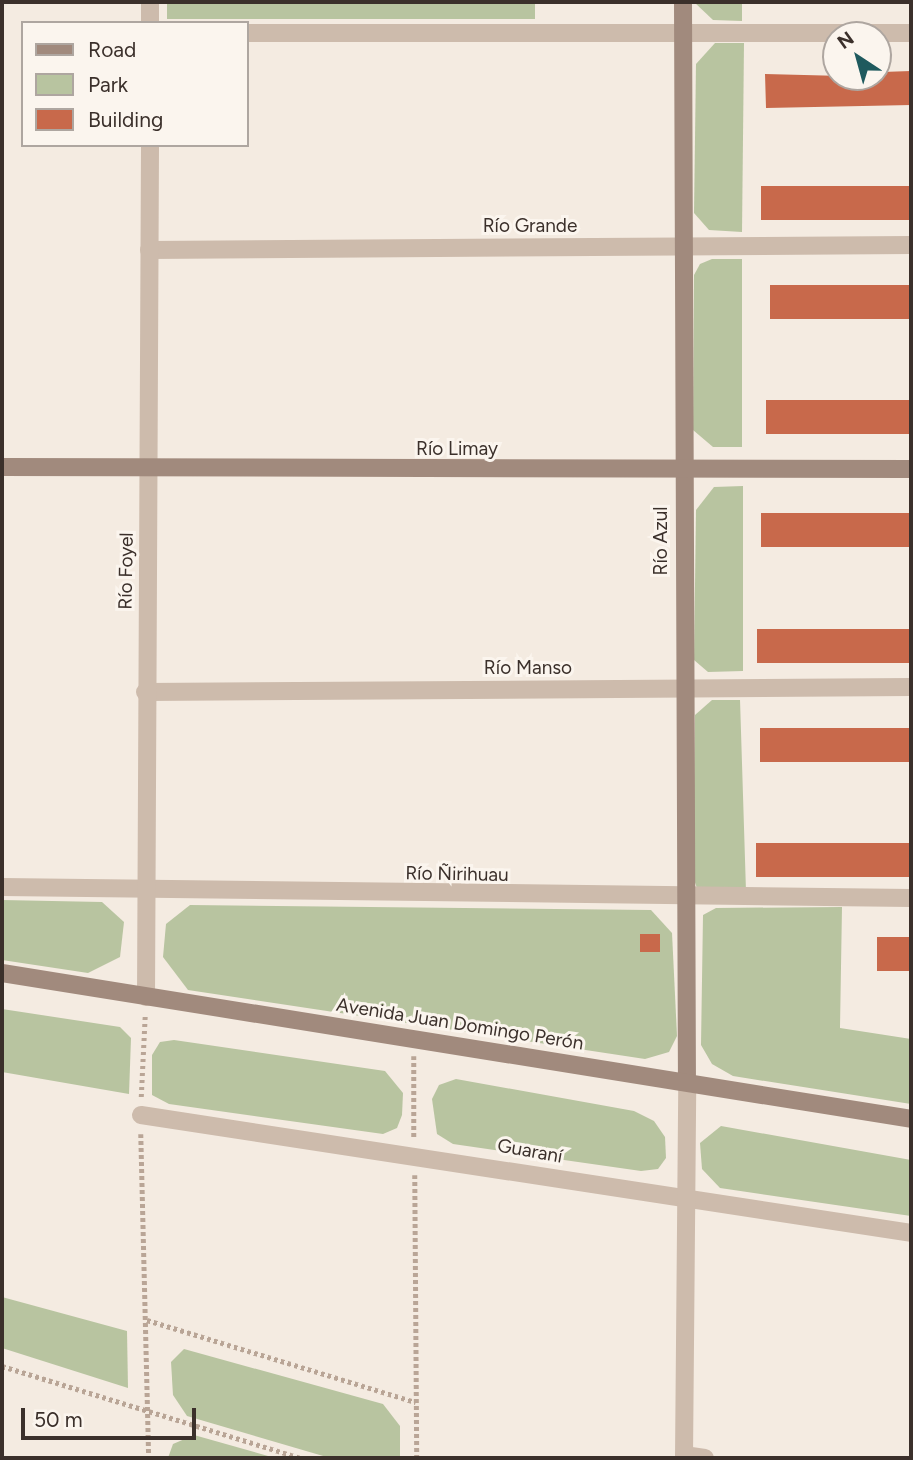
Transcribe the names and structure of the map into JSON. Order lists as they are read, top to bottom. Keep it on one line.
{"streets":{"street":["Río Grande","Río Limay","Río Azul","Río Foyel","Río Manso","Río Ñirihuau","Avenida Juan Domingo Perón","Guaraní"]},"crossings":[["Río Grande","Río Azul"],["Río Grande","Río Foyel"],["Río Limay","Río Azul"],["Río Limay","Río Foyel"],["Río Azul","Río Manso"],["Río Azul","Río Ñirihuau"],["Río Azul","Avenida Juan Domingo Perón"],["Río Foyel","Río Manso"],["Río Foyel","Río Ñirihuau"],["Río Foyel","Avenida Juan Domingo Perón"]],"legend":["Road","Park","Building"],"scale_bar":"50 m","north":"top left"}
